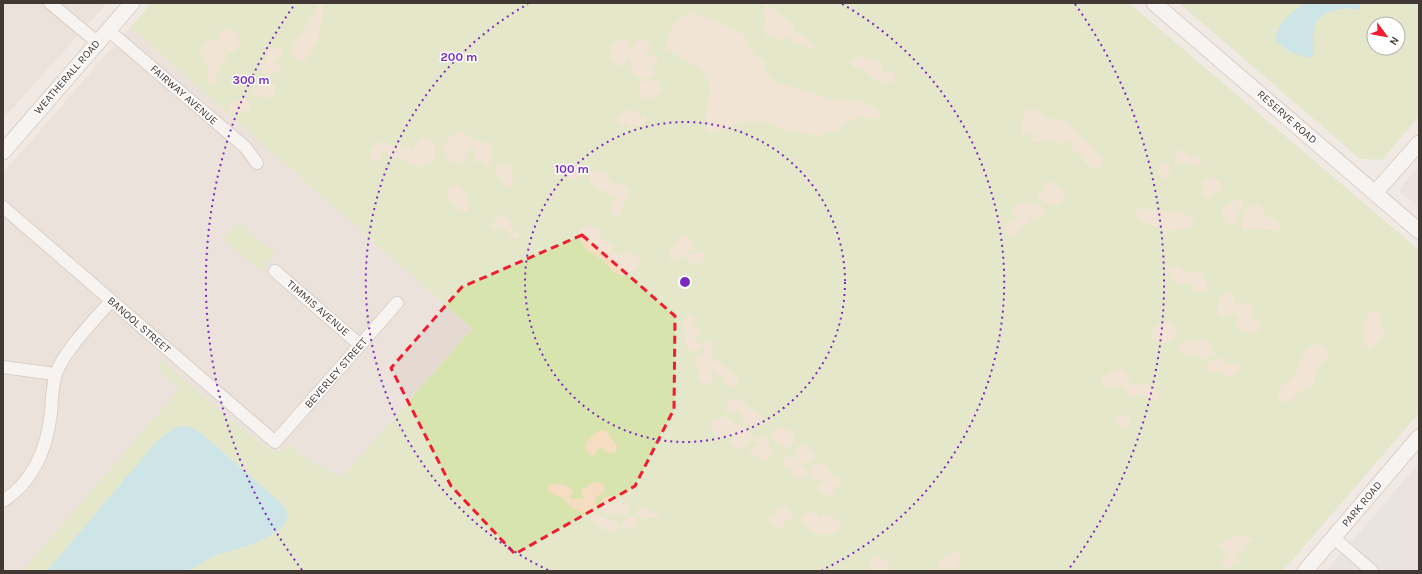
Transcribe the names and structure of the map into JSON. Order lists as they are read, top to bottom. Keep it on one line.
{"streets":{"street":["WEATHERALL ROAD","FAIRWAY AVENUE","RESERVE ROAD","TIMMIS AVENUE","BANOOL STREET","BEVERLEY STREET","PARK ROAD"]},"crossings":[["WEATHERALL ROAD","FAIRWAY AVENUE"],["TIMMIS AVENUE","BEVERLEY STREET"],["BANOOL STREET","BEVERLEY STREET"]],"north":"bottom right","rings":["200 m","300 m","100 m"]}
